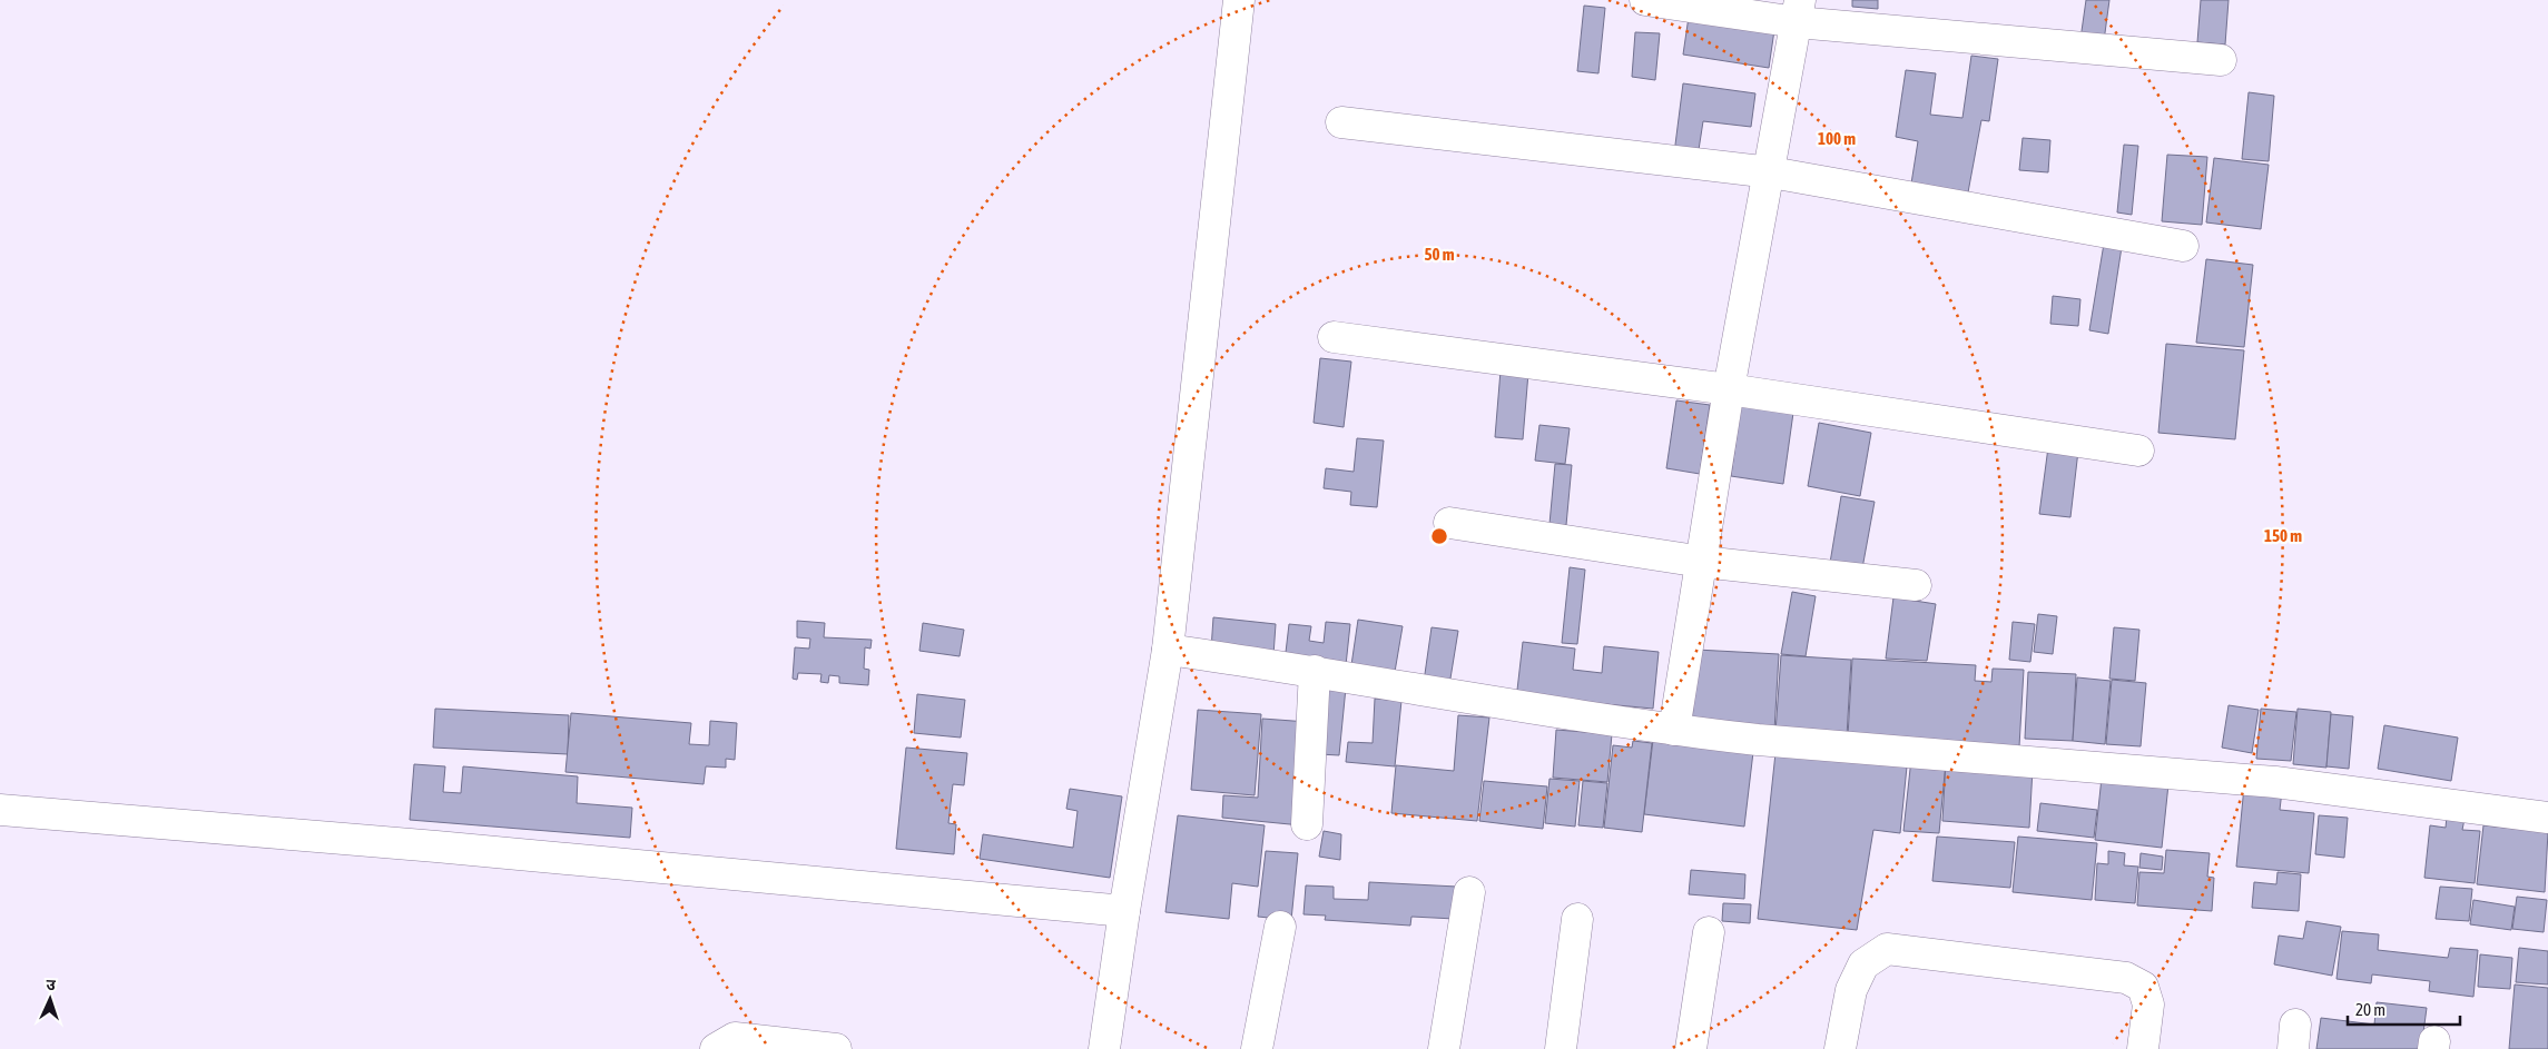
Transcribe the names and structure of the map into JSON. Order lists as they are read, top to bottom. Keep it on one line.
{"scale_bar":"20 m","north":"top","rings":["100 m","50 m","150 m"]}
